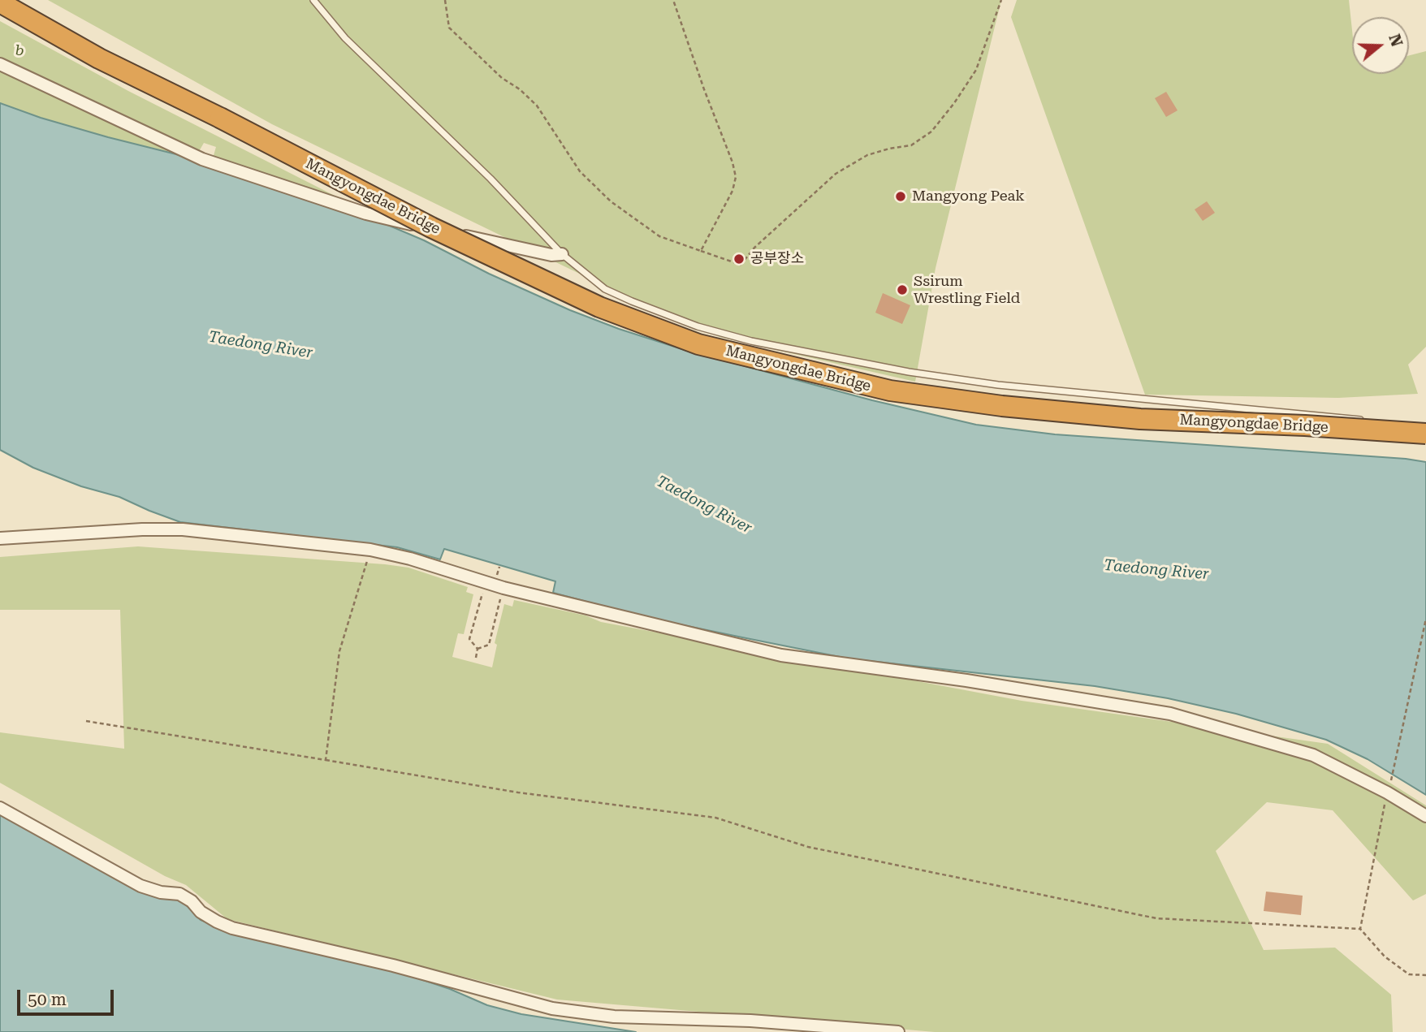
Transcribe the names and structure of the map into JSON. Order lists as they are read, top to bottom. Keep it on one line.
{"streets":{"highway":["Mangyongdae Bridge"]},"water":["Taedong River"],"parks":["b"],"places":["Mangyong Peak","공부장소","Ssirum Wrestling Field"],"scale_bar":"50 m","north":"right"}
